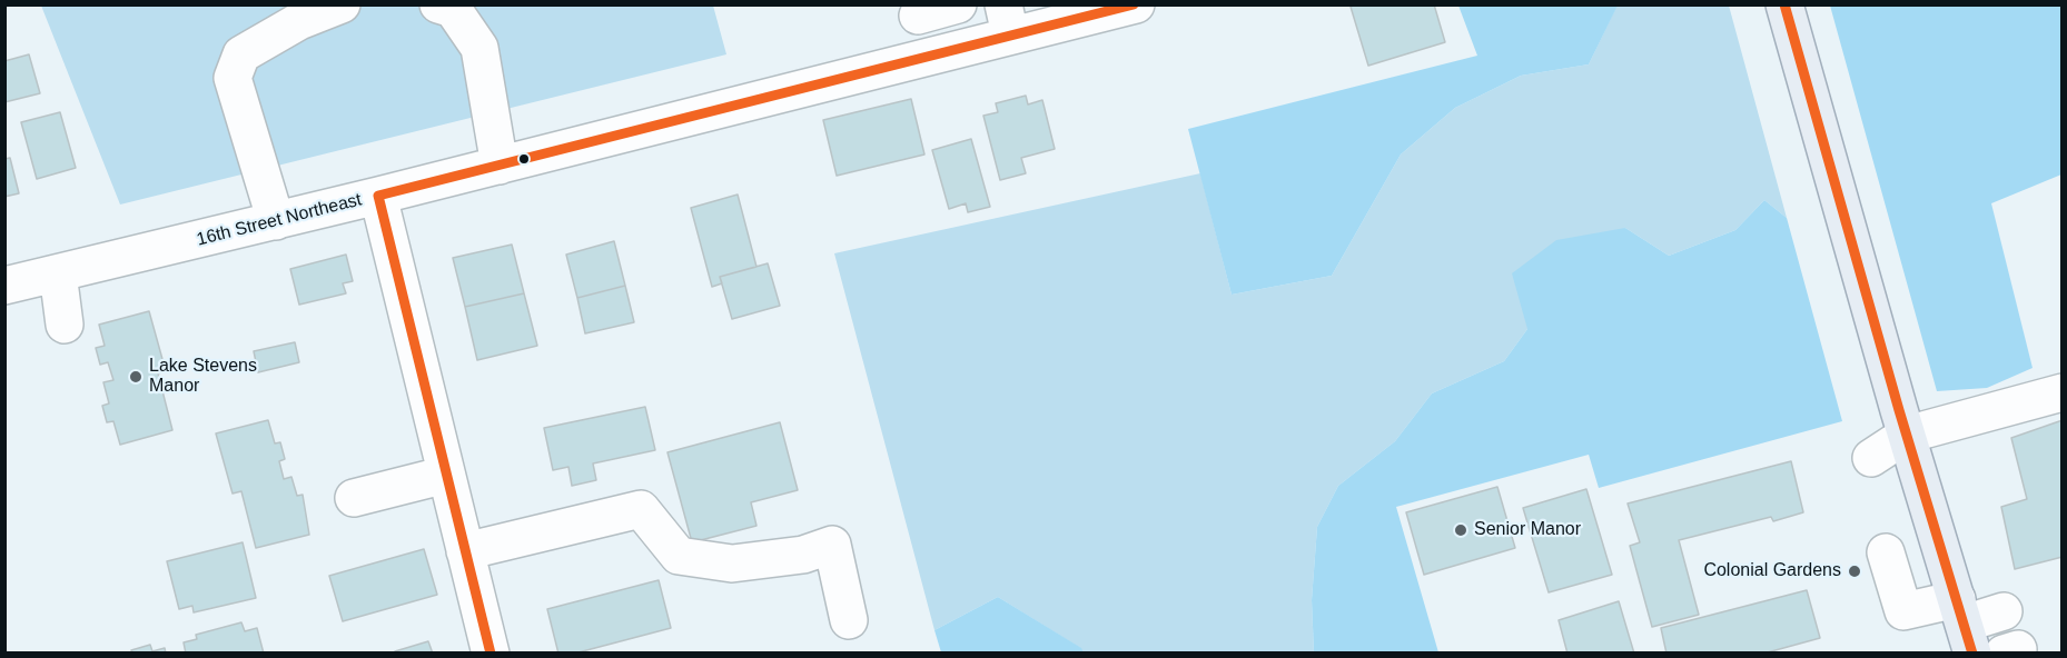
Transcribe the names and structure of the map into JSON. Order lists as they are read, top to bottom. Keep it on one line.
{"streets":{"street":["16th Street Northeast"]},"places":["Lake Stevens Manor","Senior Manor","Colonial Gardens"]}
